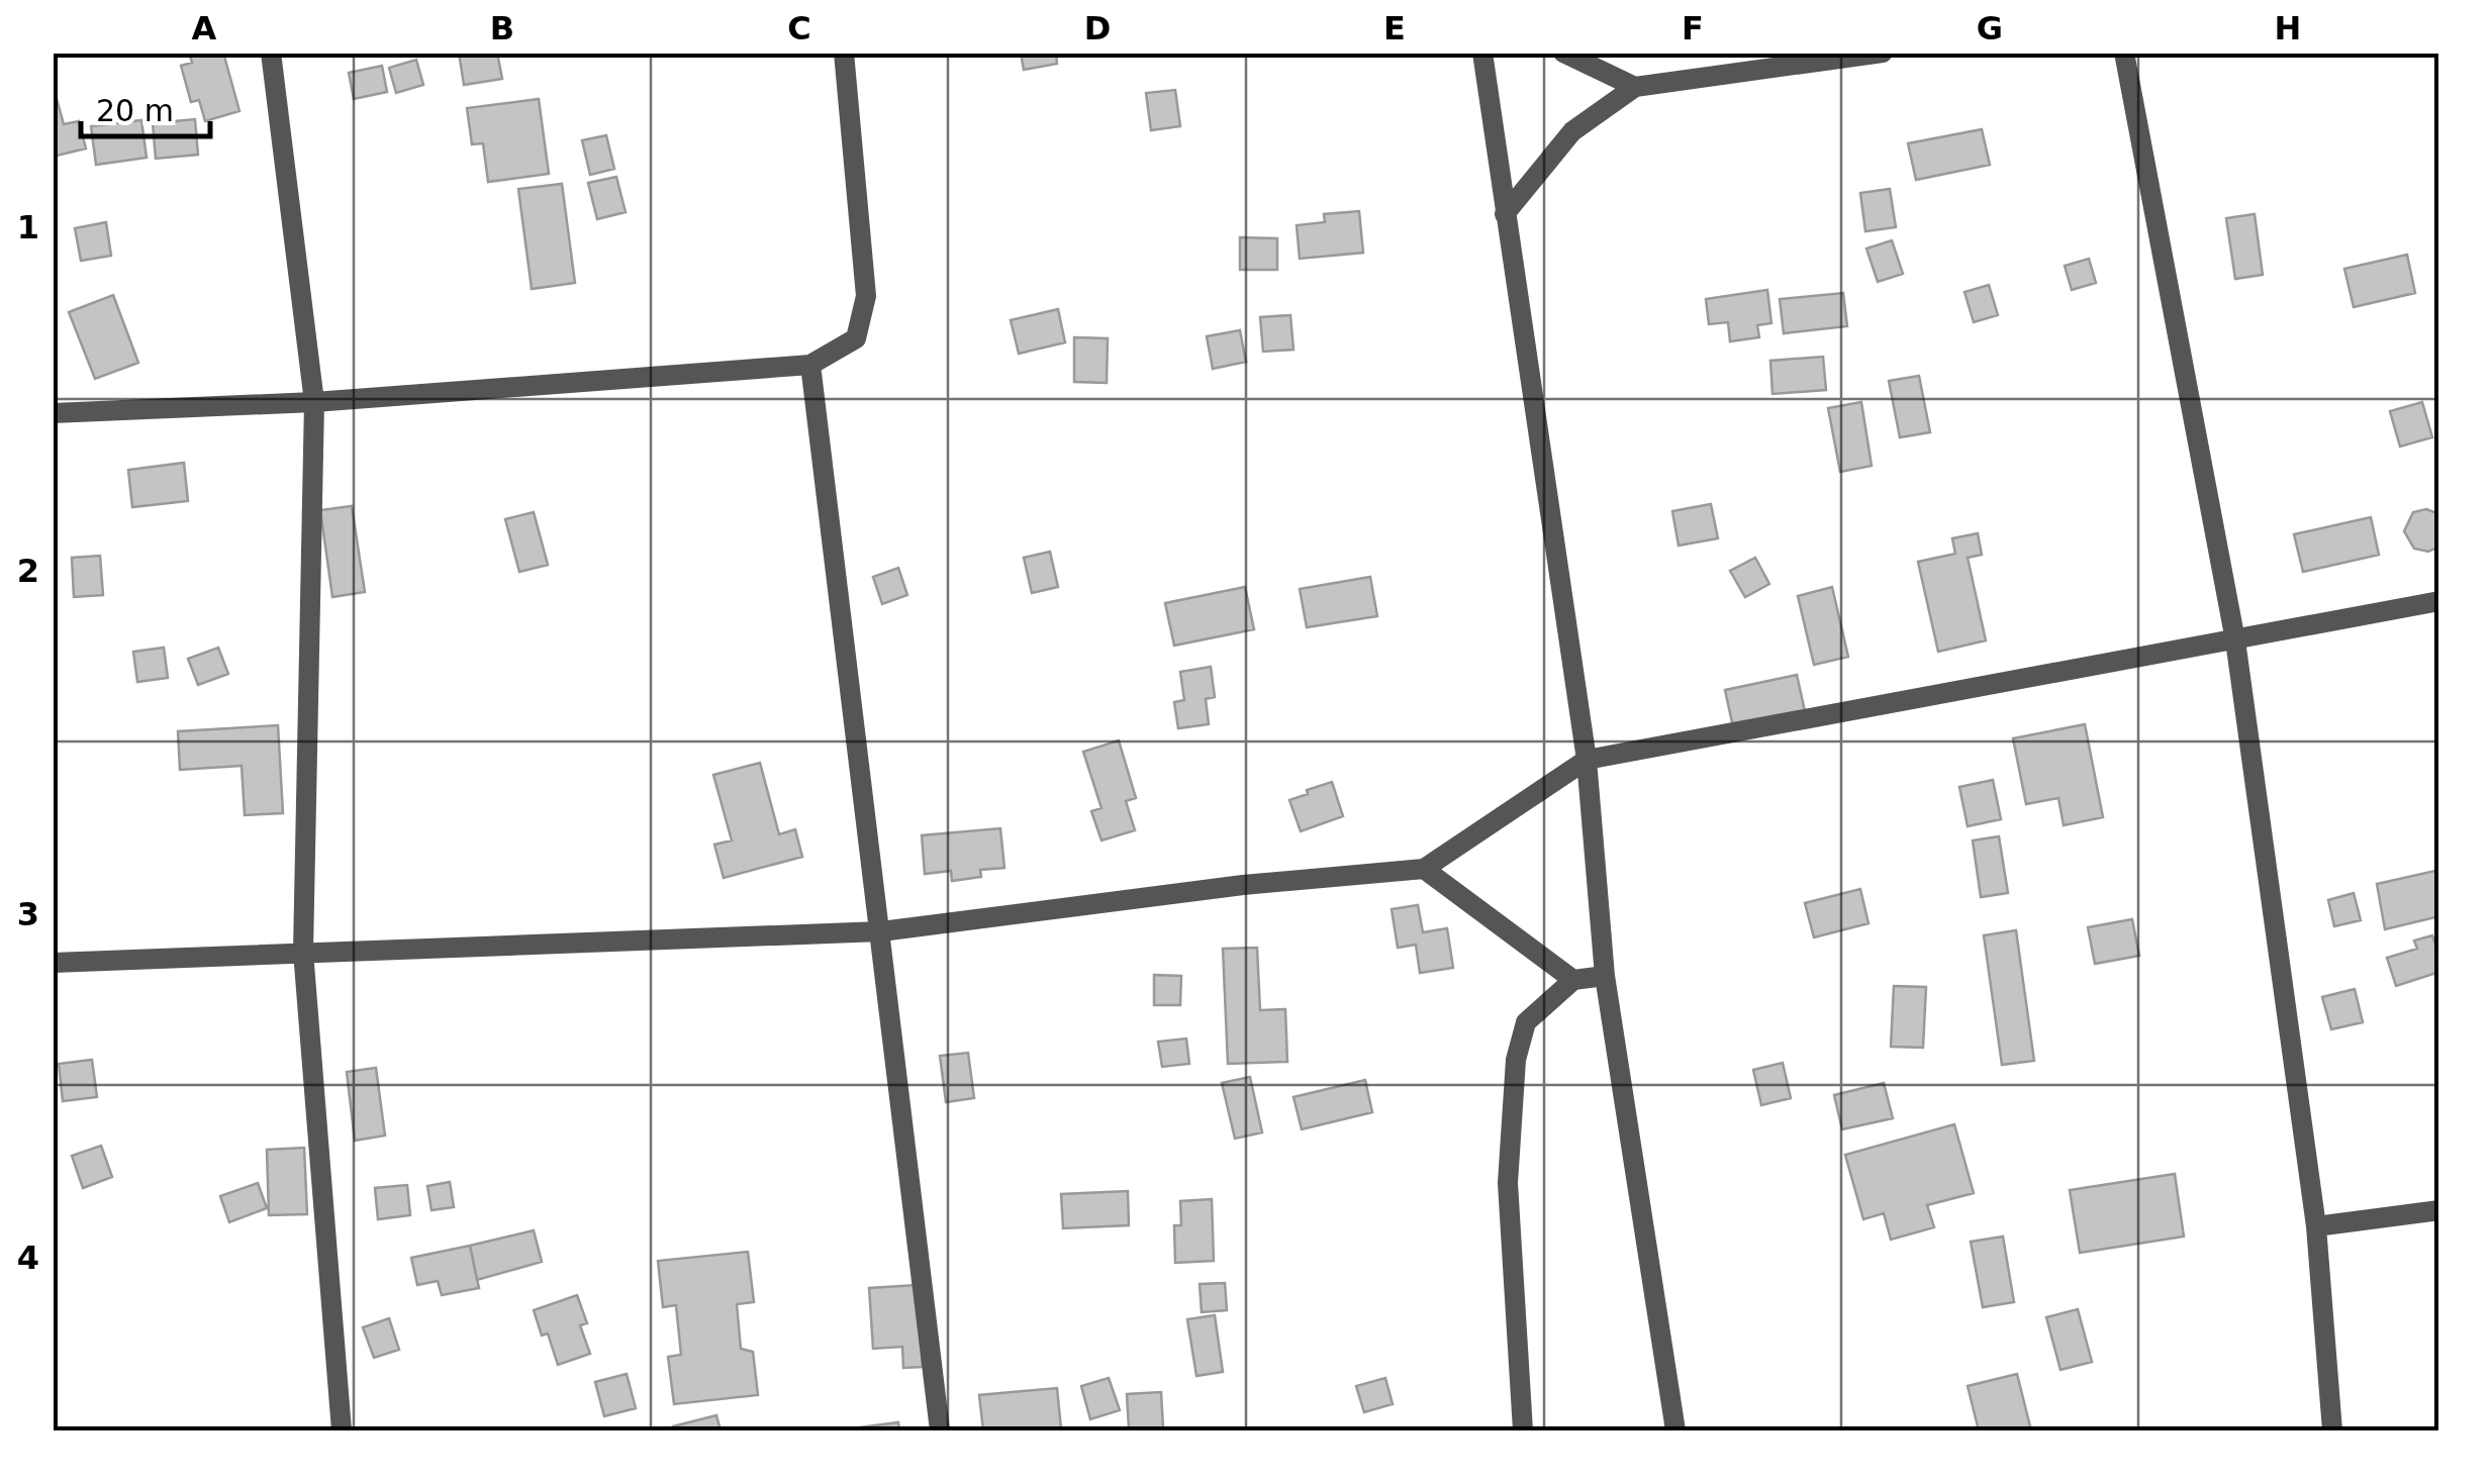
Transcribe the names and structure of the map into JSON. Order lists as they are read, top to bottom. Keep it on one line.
{"scale_bar":"20 m","grid":{"columns":["A","B","C","D","E","F","G","H"],"rows":["1","2","3","4"]}}
